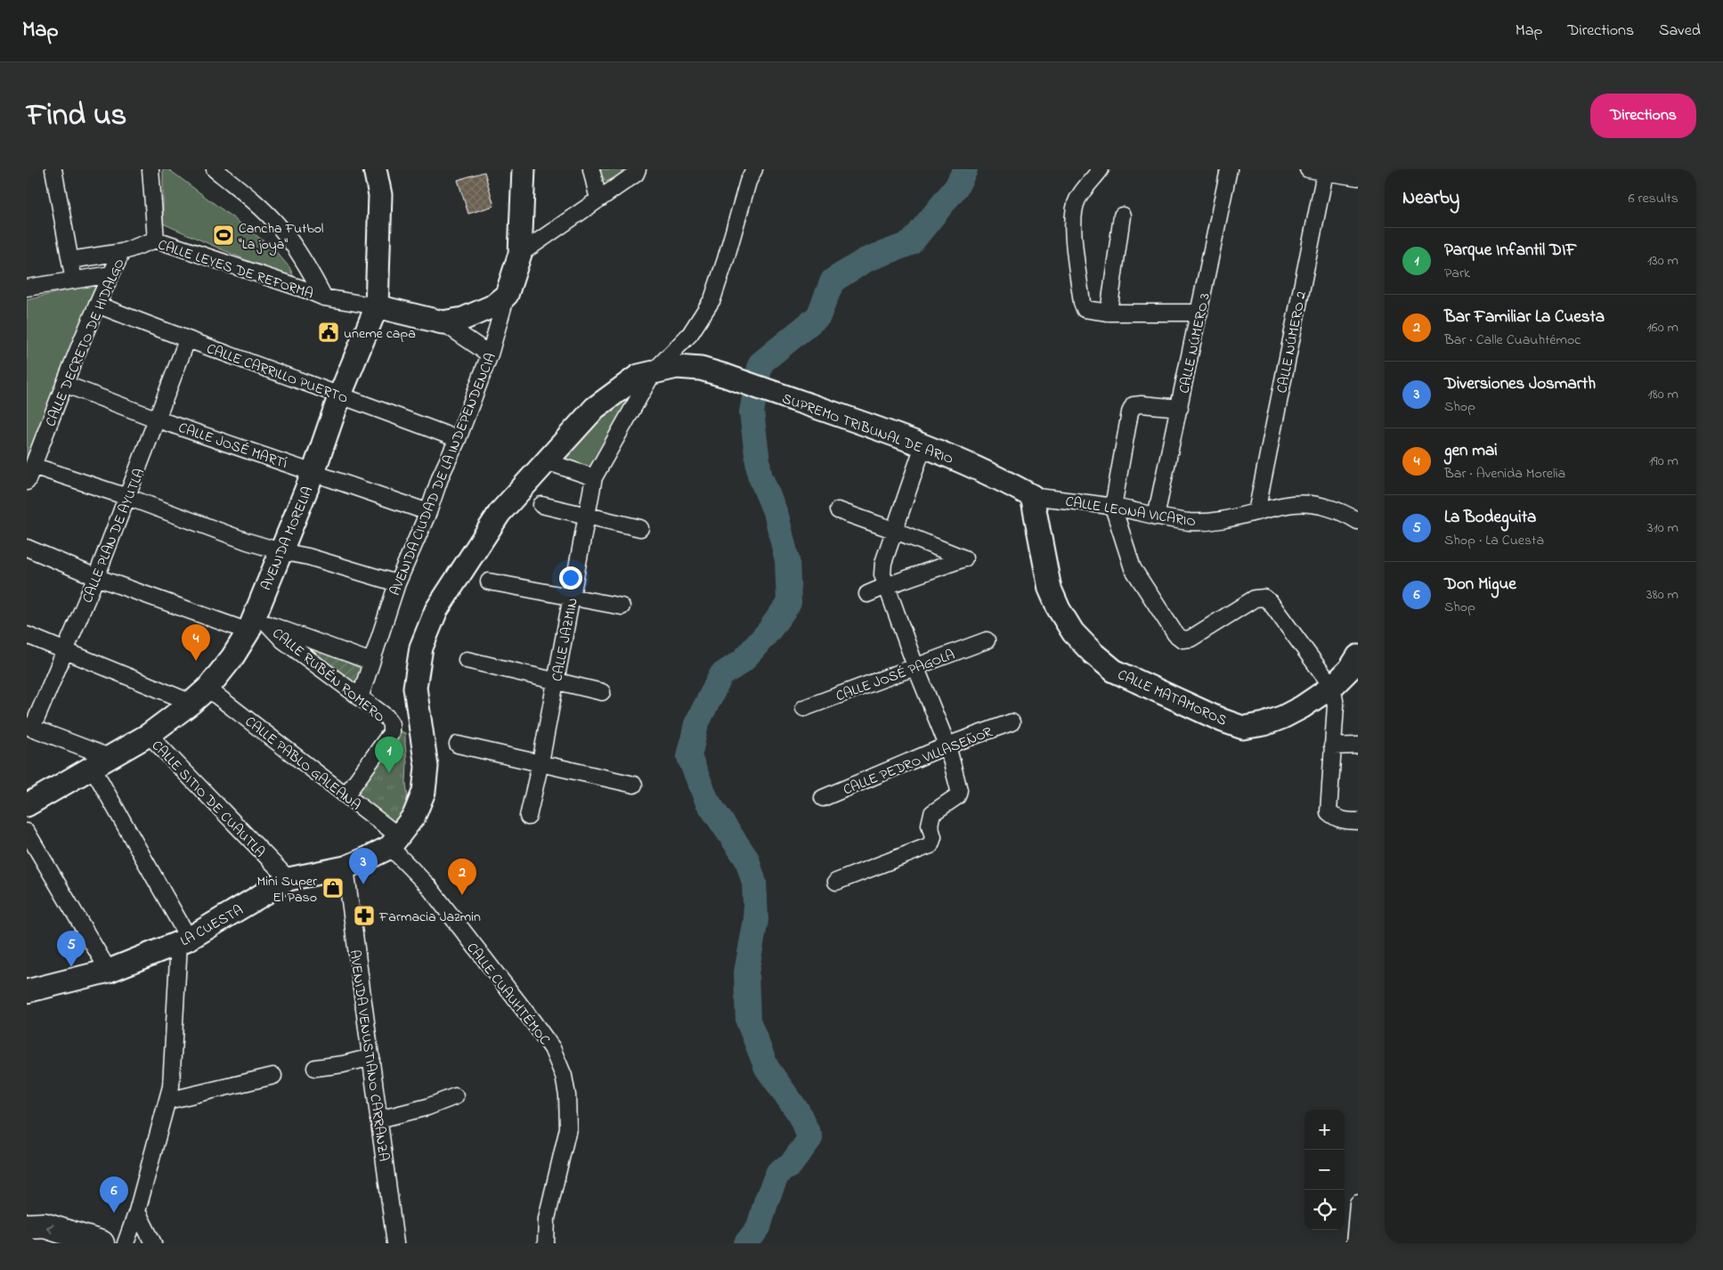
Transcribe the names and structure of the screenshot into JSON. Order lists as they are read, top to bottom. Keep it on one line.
{"streets":{"street":["CALLE LEYES DE REFORMA","CALLE DECRETO DE HIDALGO","CALLE NÚMERO 2","CALLE NÚMERO 3","CALLE CARRILLO PUERTO","SUPREMO TRIBUNAL DE ARIO","CALLE JOSÉ MARTÍ","AVENIDA CIUDAD DE LA INDEPENDENCIA","CALLE LEONA VICARIO","CALLE PLAN DE AYUTLA","AVENIDA MORELIA","CALLE JAZMIN","CALLE RUBÉN ROMERO","CALLE JOSÉ PAGOLA","CALLE MATAMOROS","CALLE PEDRO VILLASEÑOR","CALLE PABLO GALEANA","CALLE SITIO DE CUAUTLA","LA CUESTA","CALLE CUAUHTÉMOC","AVENIDA VENUSTIANO CARRANZA"]},"crossings":[["CALLE LEYES DE REFORMA","CALLE DECRETO DE HIDALGO"],["CALLE LEYES DE REFORMA","AVENIDA MORELIA"],["CALLE DECRETO DE HIDALGO","CALLE CARRILLO PUERTO"],["CALLE DECRETO DE HIDALGO","CALLE JOSÉ MARTÍ"],["CALLE NÚMERO 2","CALLE LEONA VICARIO"],["CALLE NÚMERO 3","CALLE LEONA VICARIO"],["CALLE CARRILLO PUERTO","AVENIDA CIUDAD DE LA INDEPENDENCIA"],["CALLE CARRILLO PUERTO","CALLE PLAN DE AYUTLA"],["CALLE CARRILLO PUERTO","AVENIDA MORELIA"],["SUPREMO TRIBUNAL DE ARIO","CALLE LEONA VICARIO"],["SUPREMO TRIBUNAL DE ARIO","CALLE JAZMIN"],["SUPREMO TRIBUNAL DE ARIO","CALLE MATAMOROS"],["SUPREMO TRIBUNAL DE ARIO","CALLE PABLO GALEANA"],["SUPREMO TRIBUNAL DE ARIO","LA CUESTA"],["SUPREMO TRIBUNAL DE ARIO","CALLE CUAUHTÉMOC"],["CALLE JOSÉ MARTÍ","AVENIDA CIUDAD DE LA INDEPENDENCIA"],["CALLE JOSÉ MARTÍ","CALLE PLAN DE AYUTLA"],["CALLE JOSÉ MARTÍ","AVENIDA MORELIA"],["AVENIDA CIUDAD DE LA INDEPENDENCIA","CALLE RUBÉN ROMERO"],["CALLE LEONA VICARIO","CALLE MATAMOROS"],["CALLE PLAN DE AYUTLA","CALLE PABLO GALEANA"],["AVENIDA MORELIA","CALLE RUBÉN ROMERO"],["AVENIDA MORELIA","CALLE PABLO GALEANA"],["AVENIDA MORELIA","CALLE SITIO DE CUAUTLA"],["CALLE RUBÉN ROMERO","CALLE PABLO GALEANA"],["CALLE PABLO GALEANA","LA CUESTA"],["CALLE PABLO GALEANA","CALLE CUAUHTÉMOC"],["CALLE SITIO DE CUAUTLA","LA CUESTA"],["LA CUESTA","CALLE CUAUHTÉMOC"],["LA CUESTA","AVENIDA VENUSTIANO CARRANZA"]],"places":{"sports":["Cancha Futbol \"La joya\""],"public building":["uneme capa"],"shop":["Mini Super El Paso"],"pharmacy":["Farmacia Jazmin"]},"page":{"header":"Map","nav":["Map","Directions","Saved"],"title":"Find us","buttons":"Directions","heading":["Nearby","6 results"],"list":[{"mark":"1","name":"Parque Infantil DIF","note":"Park","value":"130 m"},{"mark":"2","name":"Bar Familiar La Cuesta","note":"Bar · Calle Cuauhtémoc","value":"160 m"},{"mark":"3","name":"Diversiones Josmarth","note":"Shop","value":"180 m"},{"mark":"4","name":"gen mai","note":"Bar · Avenida Morelia","value":"190 m"},{"mark":"5","name":"La Bodeguita","note":"Shop · La Cuesta","value":"310 m"},{"mark":"6","name":"Don Migue","note":"Shop","value":"380 m"}],"pins":["4","1","3","2","5","6"],"map_buttons":["+","−"]}}
